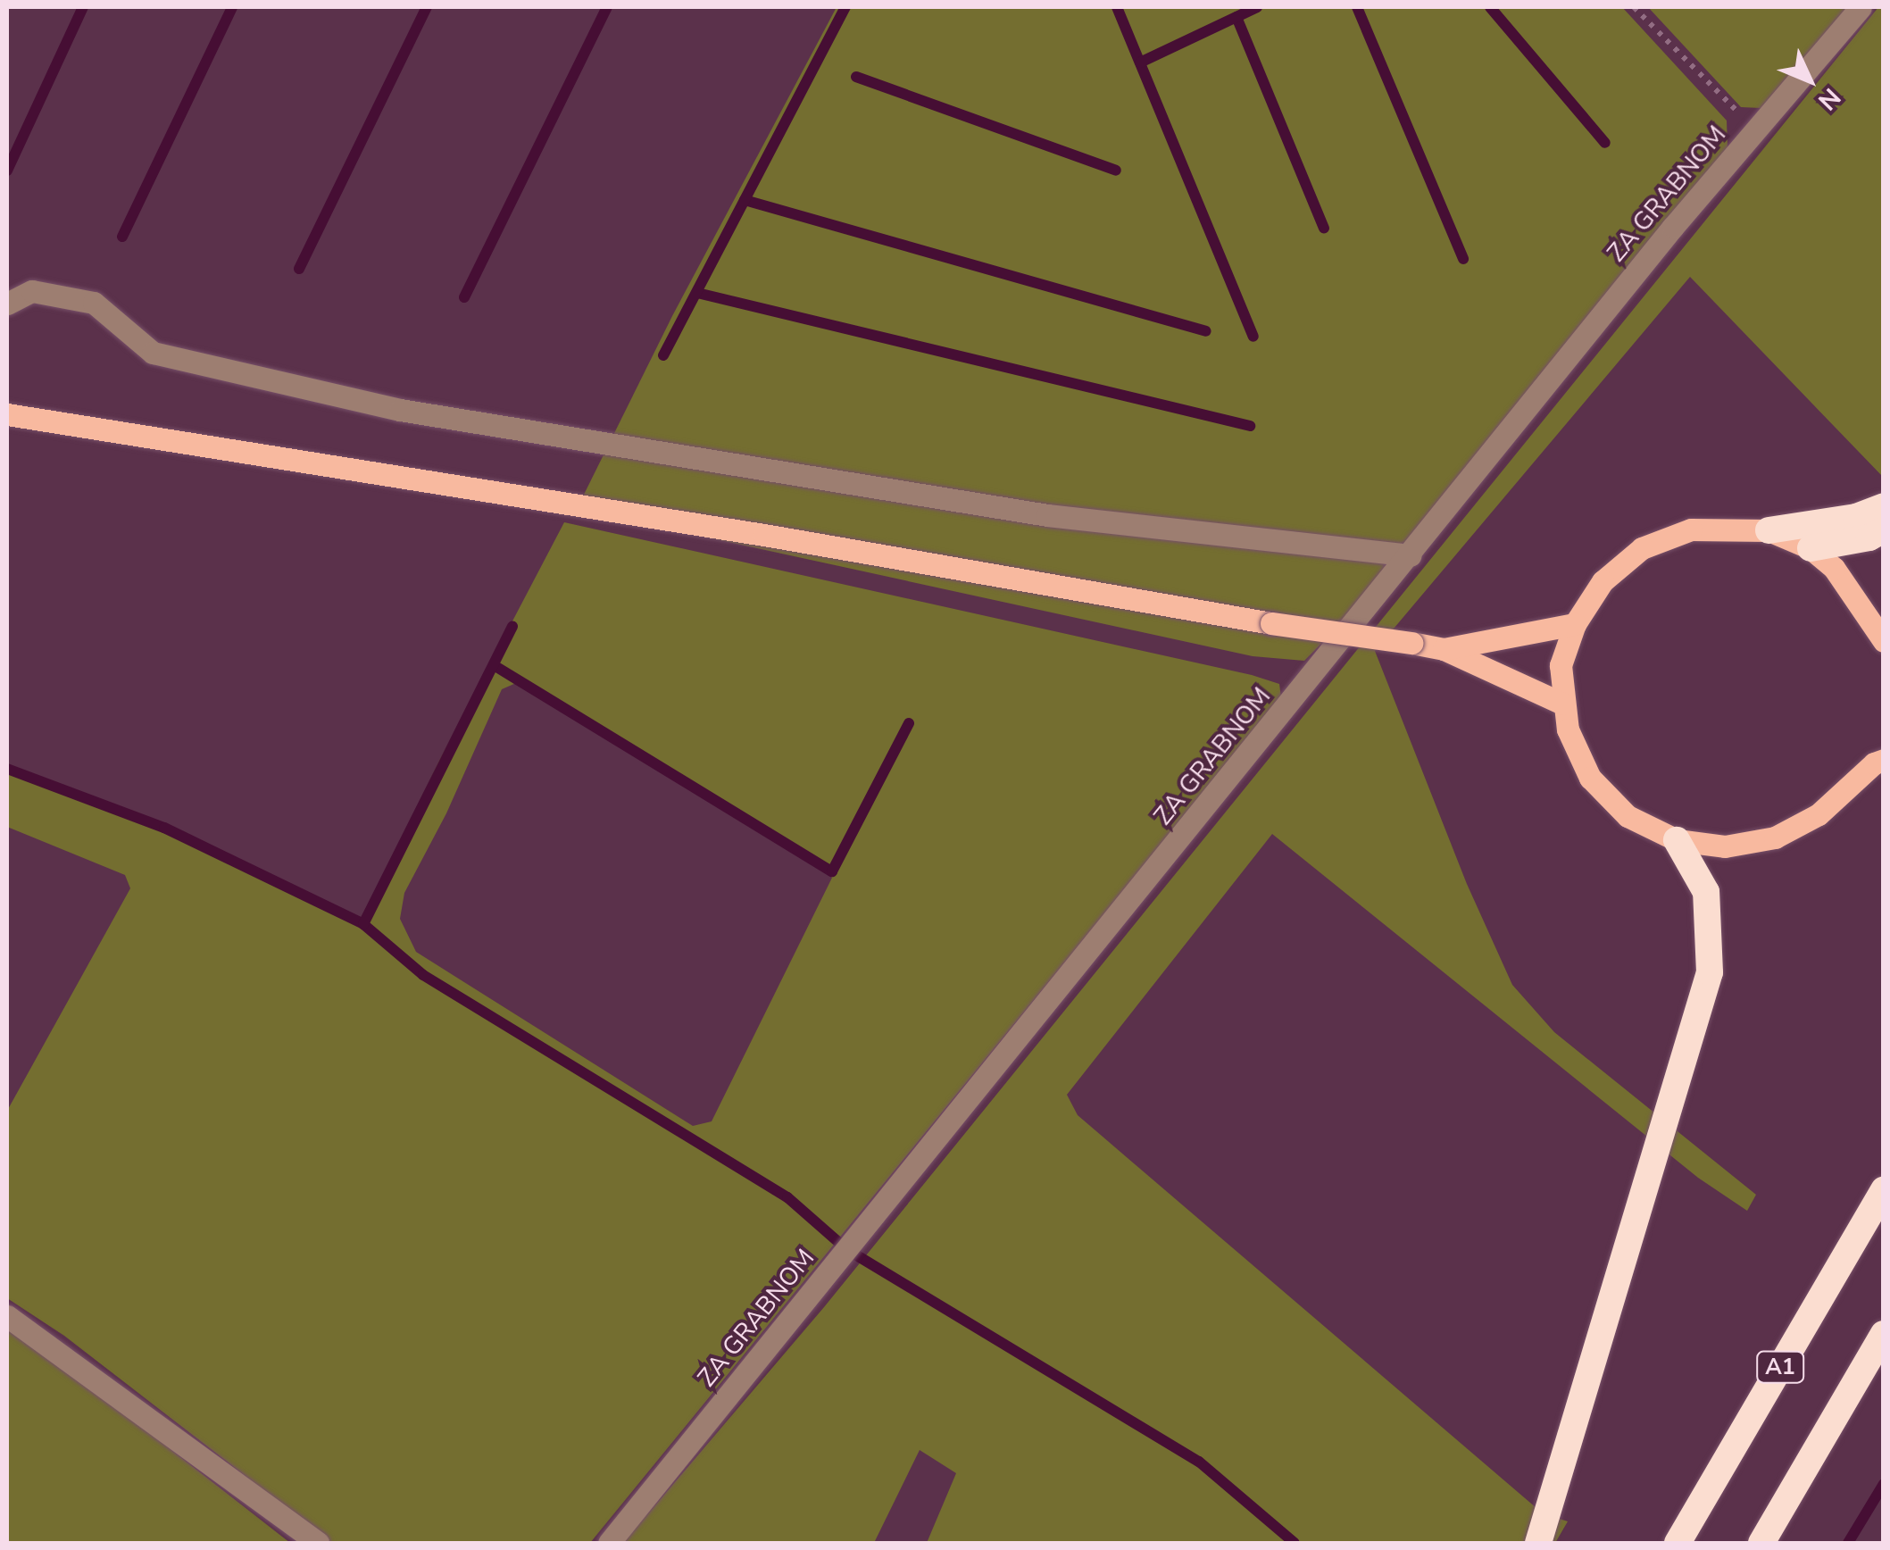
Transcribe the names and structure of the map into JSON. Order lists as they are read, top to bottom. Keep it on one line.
{"streets":{"highway":["A1"],"street":["ZA GRABNOM"]},"north":"bottom right"}
